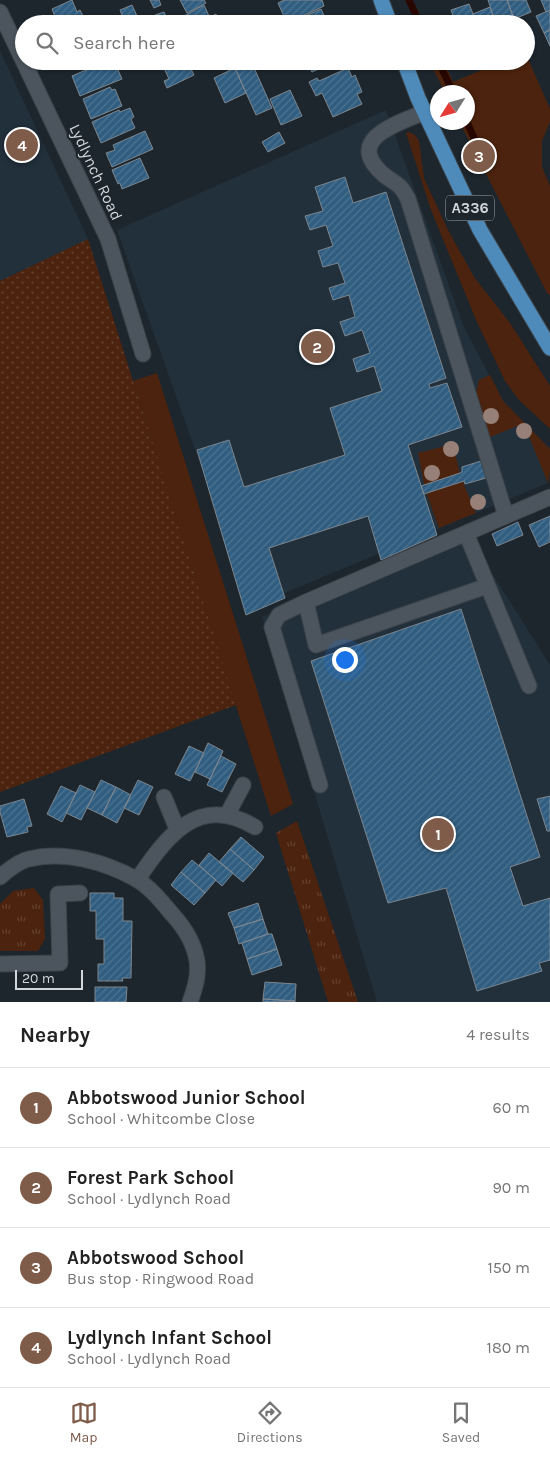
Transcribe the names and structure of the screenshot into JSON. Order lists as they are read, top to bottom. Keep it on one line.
{"streets":{"main road":["A336"],"street":["Lydlynch Road"]},"scale_bar":"20 m","north":"bottom left","page":{"search":"Search here","pins":["4","3","2","1"],"scale":"20 m","heading":["Nearby","4 results"],"list":[{"mark":"1","name":"Abbotswood Junior School","note":"School · Whitcombe Close","value":"60 m"},{"mark":"2","name":"Forest Park School","note":"School · Lydlynch Road","value":"90 m"},{"mark":"3","name":"Abbotswood School","note":"Bus stop · Ringwood Road","value":"150 m"},{"mark":"4","name":"Lydlynch Infant School","note":"School · Lydlynch Road","value":"180 m"}],"nav":["Map","Directions","Saved"]}}
